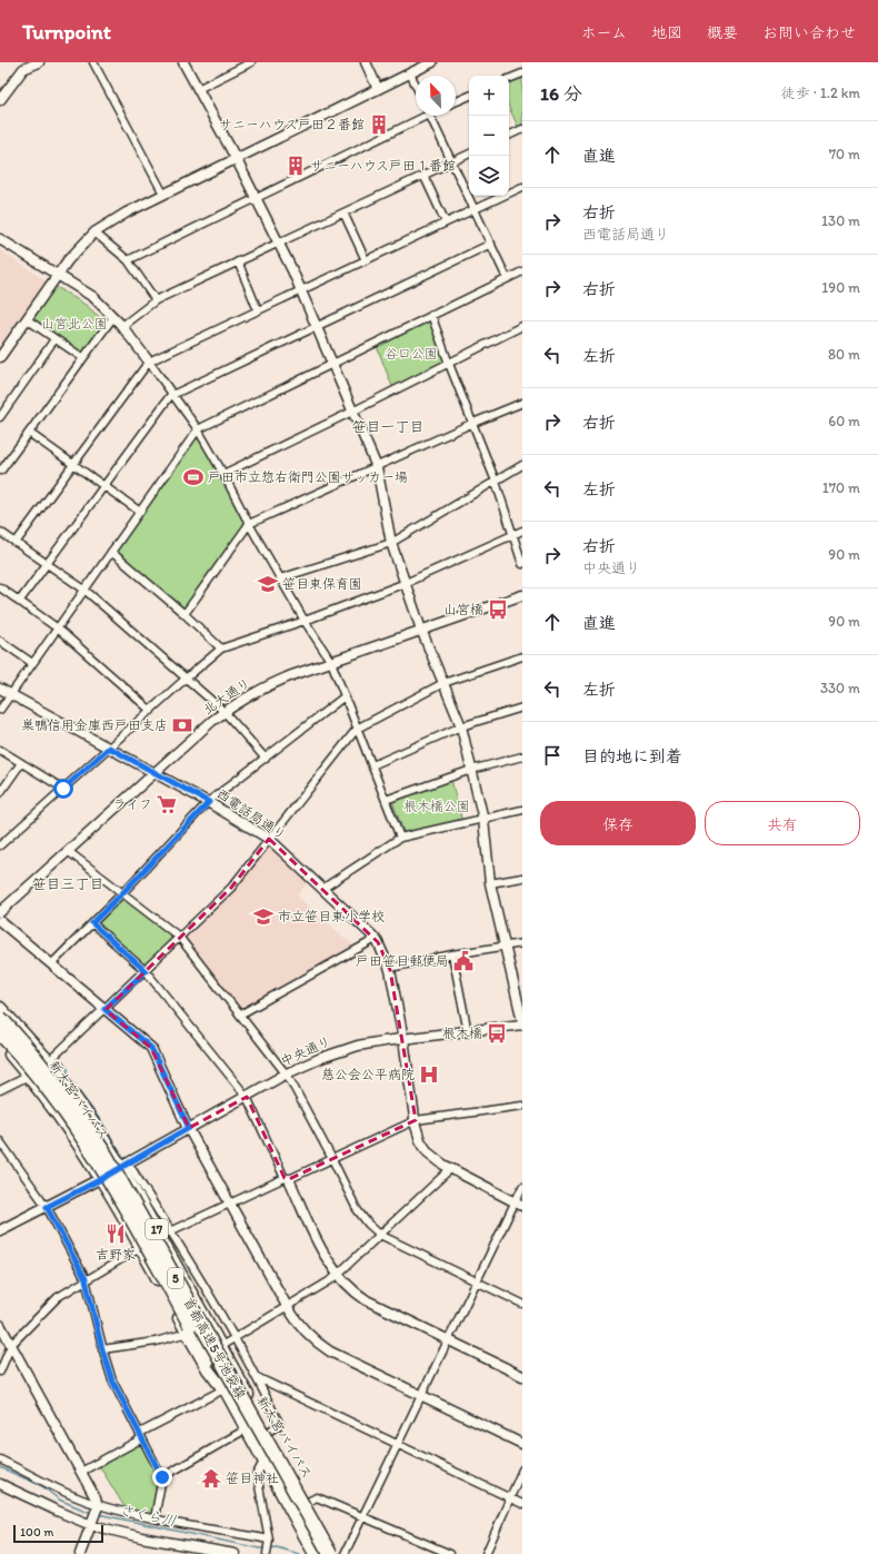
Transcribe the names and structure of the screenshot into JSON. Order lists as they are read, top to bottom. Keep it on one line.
{"streets":{"highway":["新大宮バイパス","17","5","首都高速5号池袋線"],"street":["北大通り","西電話局通り","中央通り"]},"crossings":[["北大通り","西電話局通り"],["西電話局通り","中央通り"],["中央通り","17"],["新大宮バイパス","17"]],"districts":["笹目一丁目","笹目三丁目"],"water":["さくら川"],"parks":["山宮北公園","谷口公園","根木橋公園"],"places":{"building":["サニーハウス戸田２番館","サニーハウス戸田１番館"],"sports":["戸田市立惣右衛門公園サッカー場"],"school or university":["笹目東保育園","市立笹目東小学校"],"bus stop":["山宮橋","根木橋"],"bank":["巣鴨信用金庫西戸田支店"],"supermarket":["ライフ"],"public building":["戸田笹目郵便局"],"hospital":["慈公会公平病院"],"restaurant":["吉野家"],"temple":["笹目神社"]},"scale_bar":"100 m","north":"top left","page":{"header":"Turnpoint","nav":["ホーム","地図","概要","お問い合わせ"],"heading":["16 分","徒歩 · 1.2 km"],"map_buttons":["+","−"],"list":[["直進","70 m"],["右折","西電話局通り","130 m"],["右折","190 m"],["左折","80 m"],["右折","60 m"],["左折","170 m"],["右折","中央通り","90 m"],["直進","90 m"],["左折","330 m"],"目的地に到着"],"buttons":["保存","共有"],"scale":"100 m"}}
